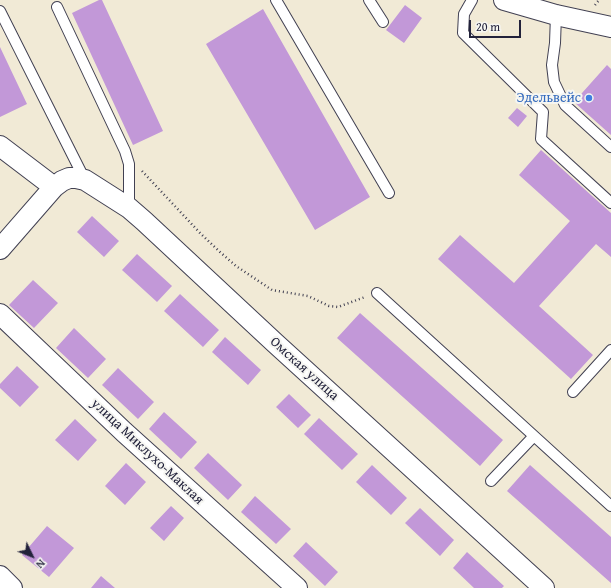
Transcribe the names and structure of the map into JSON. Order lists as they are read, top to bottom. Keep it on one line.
{"streets":{"street":["Омская улица","улица Миклухо-Маклая"]},"places":["Эдельвейс"],"scale_bar":"20 m","north":"bottom right"}
